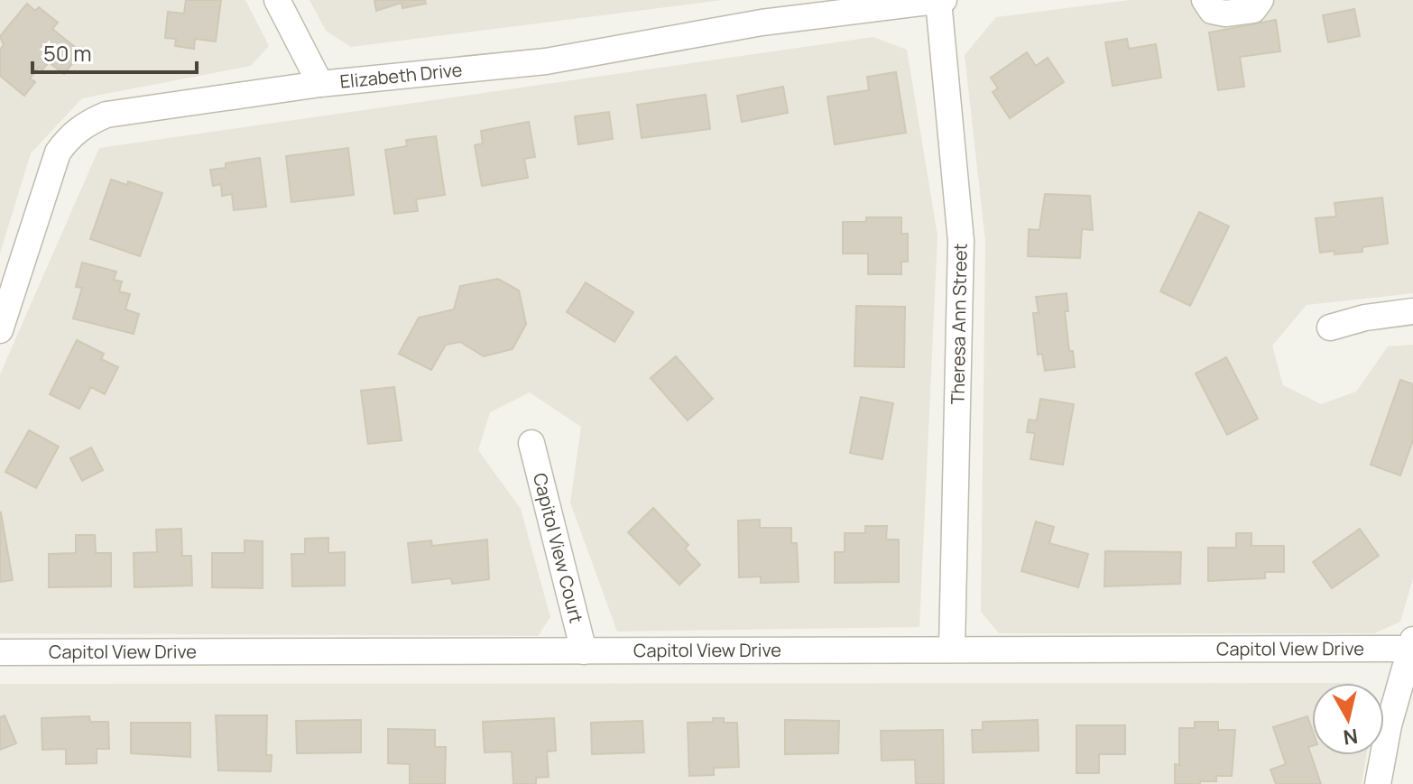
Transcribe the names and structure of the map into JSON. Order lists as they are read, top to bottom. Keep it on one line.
{"streets":{"street":["Elizabeth Drive","Theresa Ann Street","Capitol View Court","Capitol View Drive"]},"crossings":[["Elizabeth Drive","Theresa Ann Street"],["Theresa Ann Street","Capitol View Drive"],["Capitol View Court","Capitol View Drive"]],"scale_bar":"50 m","north":"bottom"}
